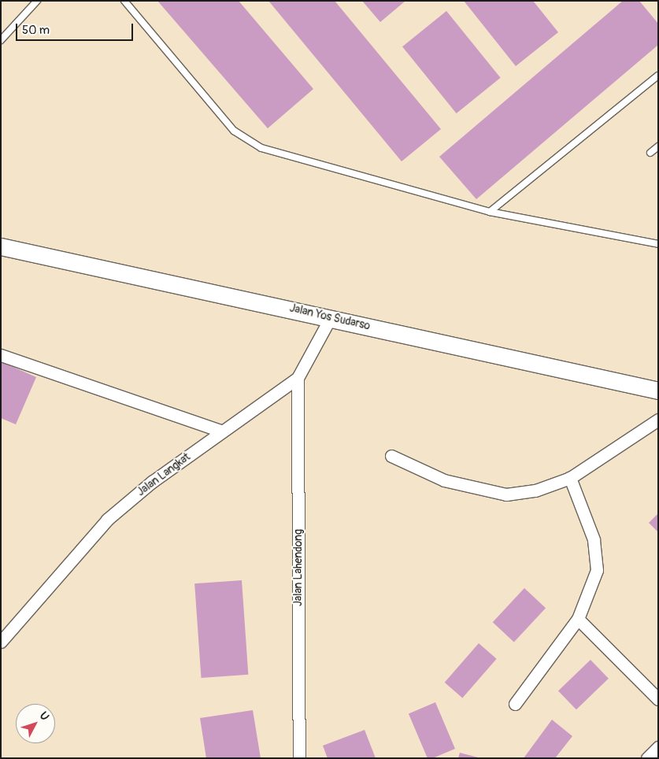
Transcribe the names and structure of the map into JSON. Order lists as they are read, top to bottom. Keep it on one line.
{"streets":{"main road":["Jalan Yos Sudarso"],"street":["Jalan Langkat","Jalan Lahendong"]},"crossings":[["Jalan Yos Sudarso","Jalan Langkat"],["Jalan Langkat","Jalan Lahendong"]],"scale_bar":"50 m","north":"top right"}
